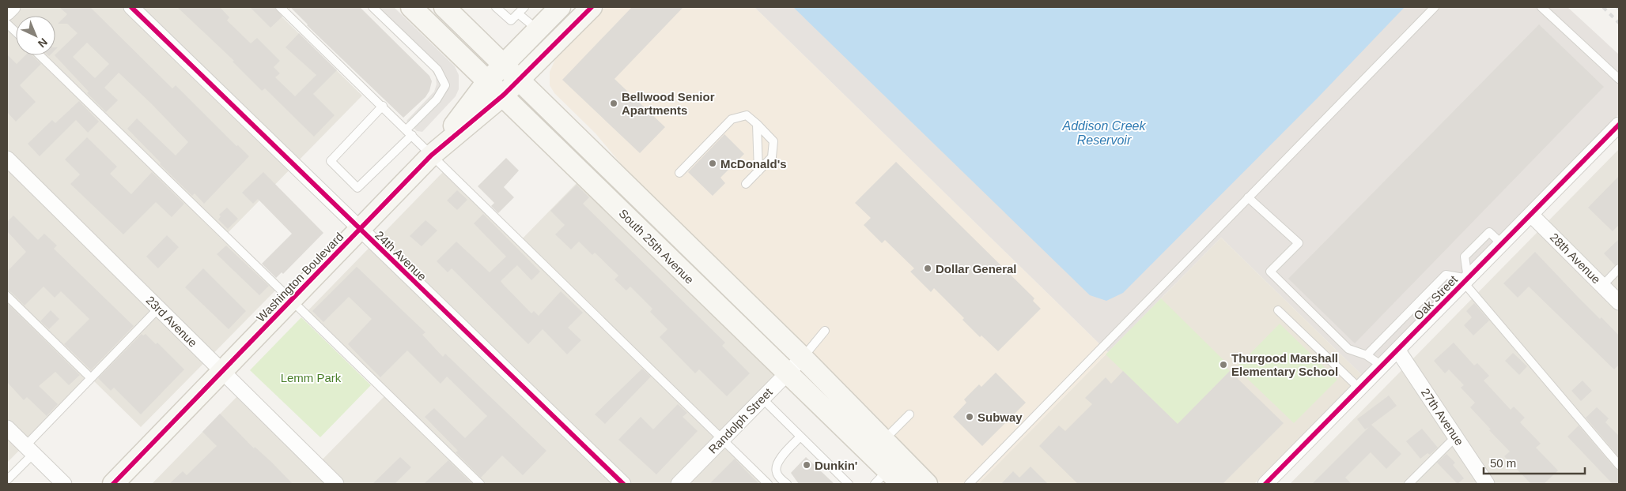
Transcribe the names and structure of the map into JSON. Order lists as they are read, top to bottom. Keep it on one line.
{"streets":{"main road":["South 25th Avenue","Washington Boulevard"],"street":["24th Avenue","28th Avenue","Oak Street","23rd Avenue","27th Avenue","Randolph Street"]},"crossings":[["South 25th Avenue","Washington Boulevard"],["South 25th Avenue","Randolph Street"],["24th Avenue","Washington Boulevard"],["28th Avenue","Oak Street"],["Washington Boulevard","23rd Avenue"],["Oak Street","27th Avenue"]],"water":["Addison Creek Reservoir"],"parks":["Lemm Park"],"places":["Bellwood Senior Apartments","McDonald's","Dollar General","Thurgood Marshall Elementary School","Subway","Dunkin'"],"scale_bar":"50 m","north":"bottom right"}
